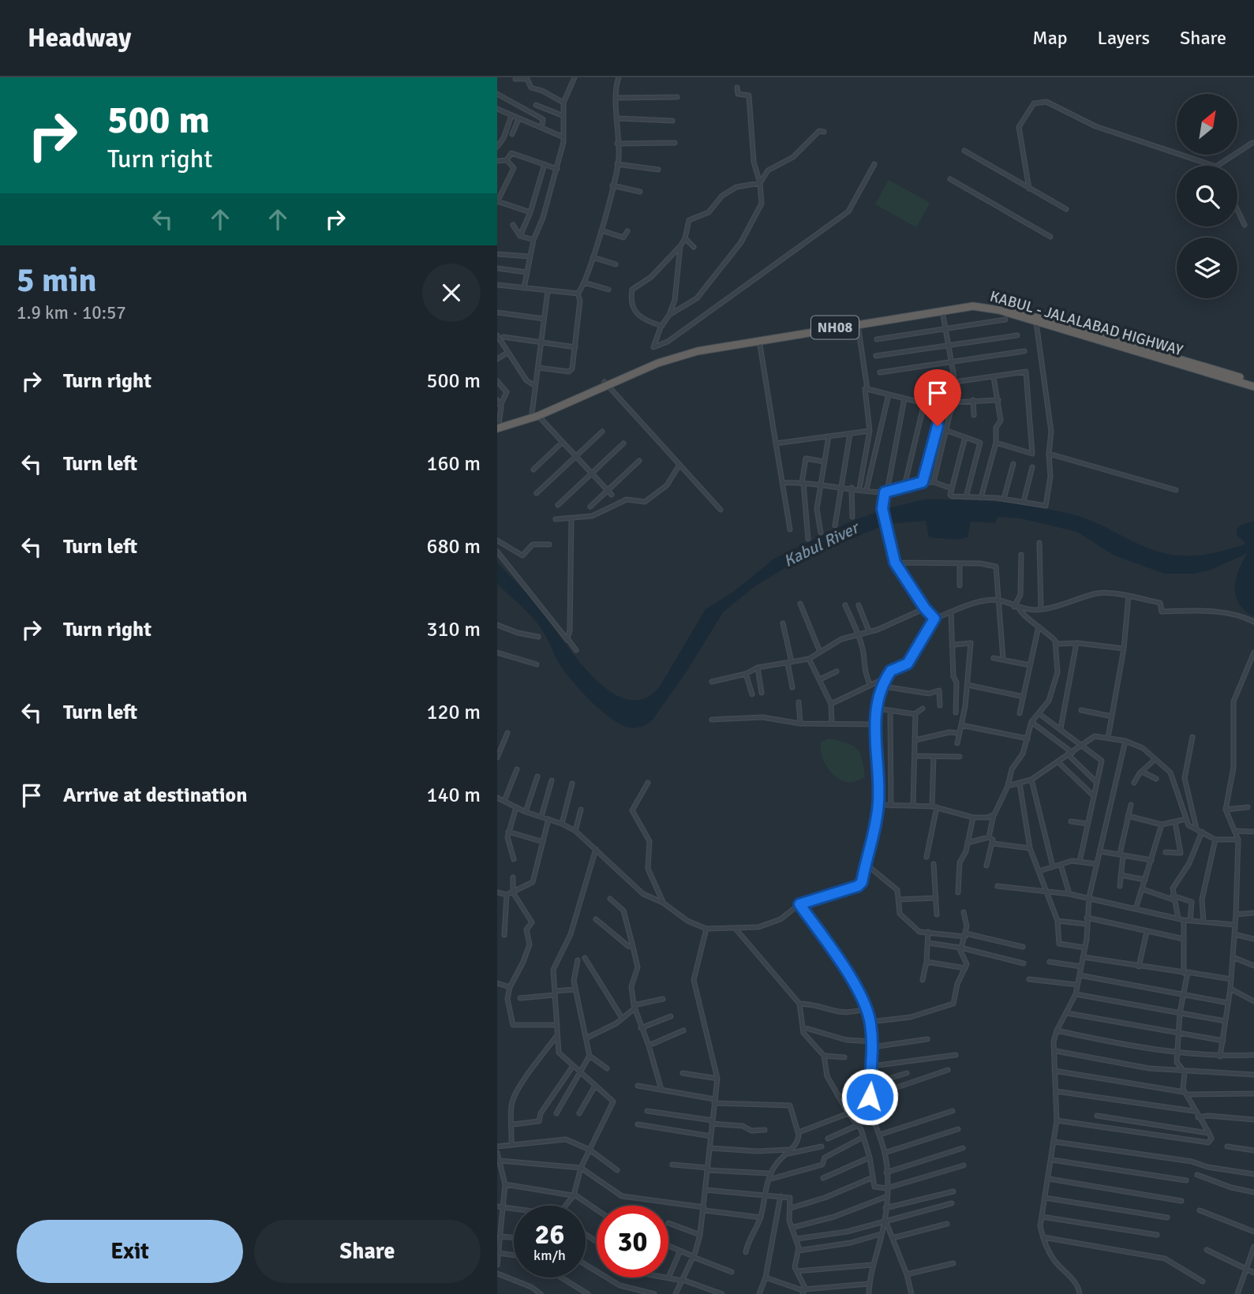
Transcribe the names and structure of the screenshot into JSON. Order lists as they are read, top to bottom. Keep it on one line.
{"streets":{"highway":["KABUL - JALALABAD HIGHWAY","NH08"]},"water":["Kabul River"],"north":"top right","page":{"header":"Headway","nav":["Map","Layers","Share"],"turn":["500 m","Turn right"],"heading":["5 min","1.9 km · 10:57"],"list":[{"name":"Turn right","value":"500 m"},{"name":"Turn left","value":"160 m"},{"name":"Turn left","value":"680 m"},{"name":"Turn right","value":"310 m"},{"name":"Turn left","value":"120 m"},{"name":"Arrive at destination","value":"140 m"}],"speed":"26 km/h","limit":"30","buttons":["Exit","Share"]}}
